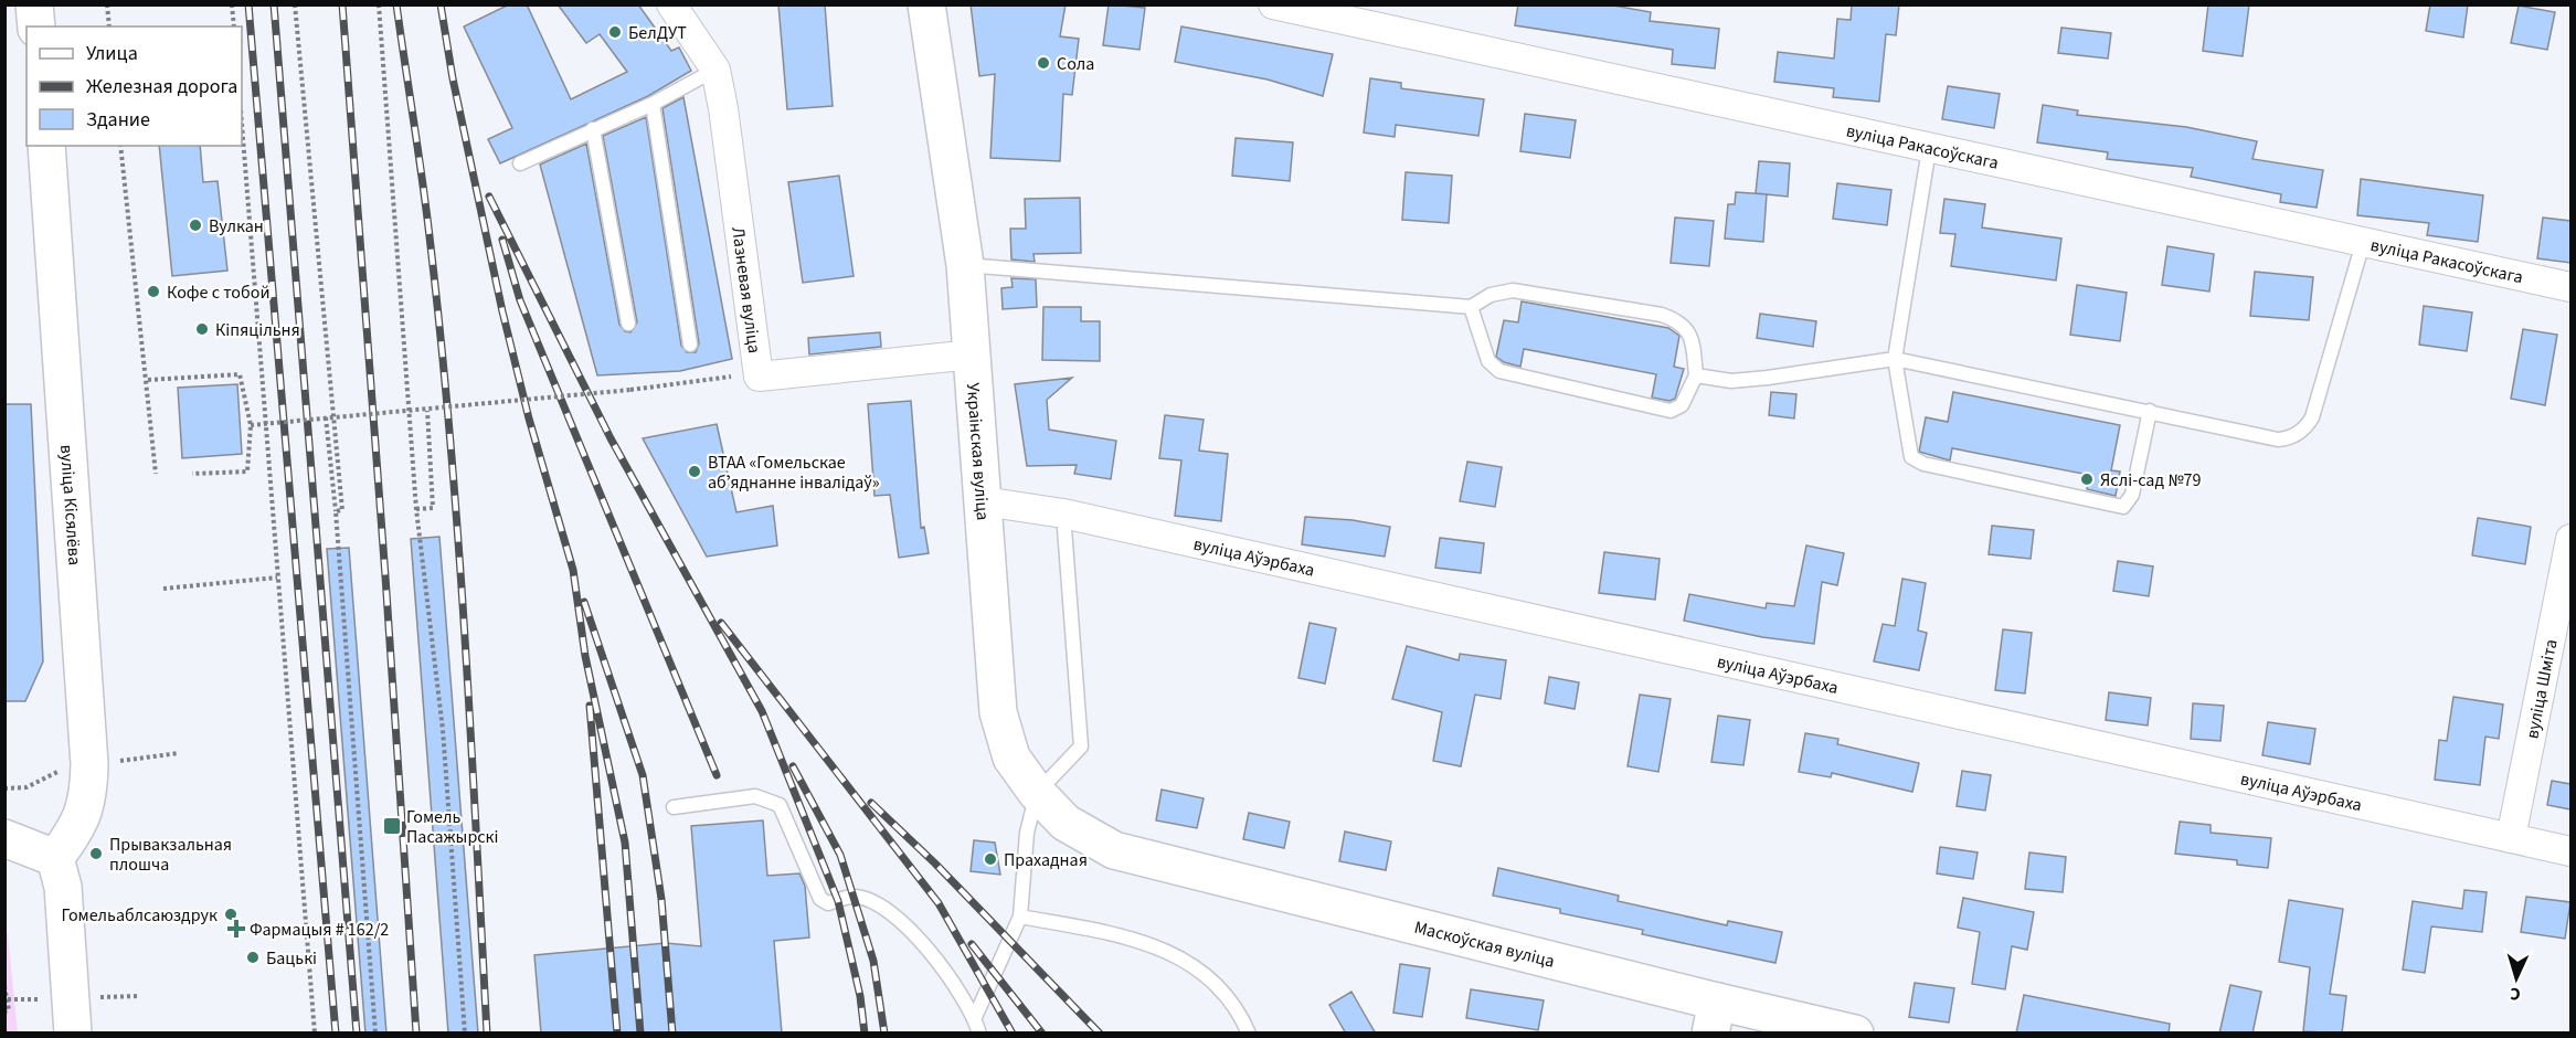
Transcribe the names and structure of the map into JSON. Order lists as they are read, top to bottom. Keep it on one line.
{"streets":{"street":["вуліца Ракасоўскага","Лазневая вуліца","Украінская вуліца","вуліца Кісялёва","вуліца Аўэрбаха","вуліца Шміта","Маскоўская вуліца"]},"crossings":[["Лазневая вуліца","Украінская вуліца"],["Украінская вуліца","вуліца Аўэрбаха"],["Украінская вуліца","Маскоўская вуліца"],["вуліца Аўэрбаха","вуліца Шміта"]],"places":{"other":["БелДУТ","Сола","Вулкан","Кофе с тобой","Кіпяцільня","ВТАА «Гомельскае абʼяднанне інвалідаў»","Яслі-сад №79","Прывакзальная плошча","Прахадная","Гомельаблсаюздрук","Бацькі"],"transit":["Гомель Пасажырскі"],"health":["Фармацыя # 162/2"]},"legend":["Улица","Железная дорога","Здание"],"north":"bottom"}
